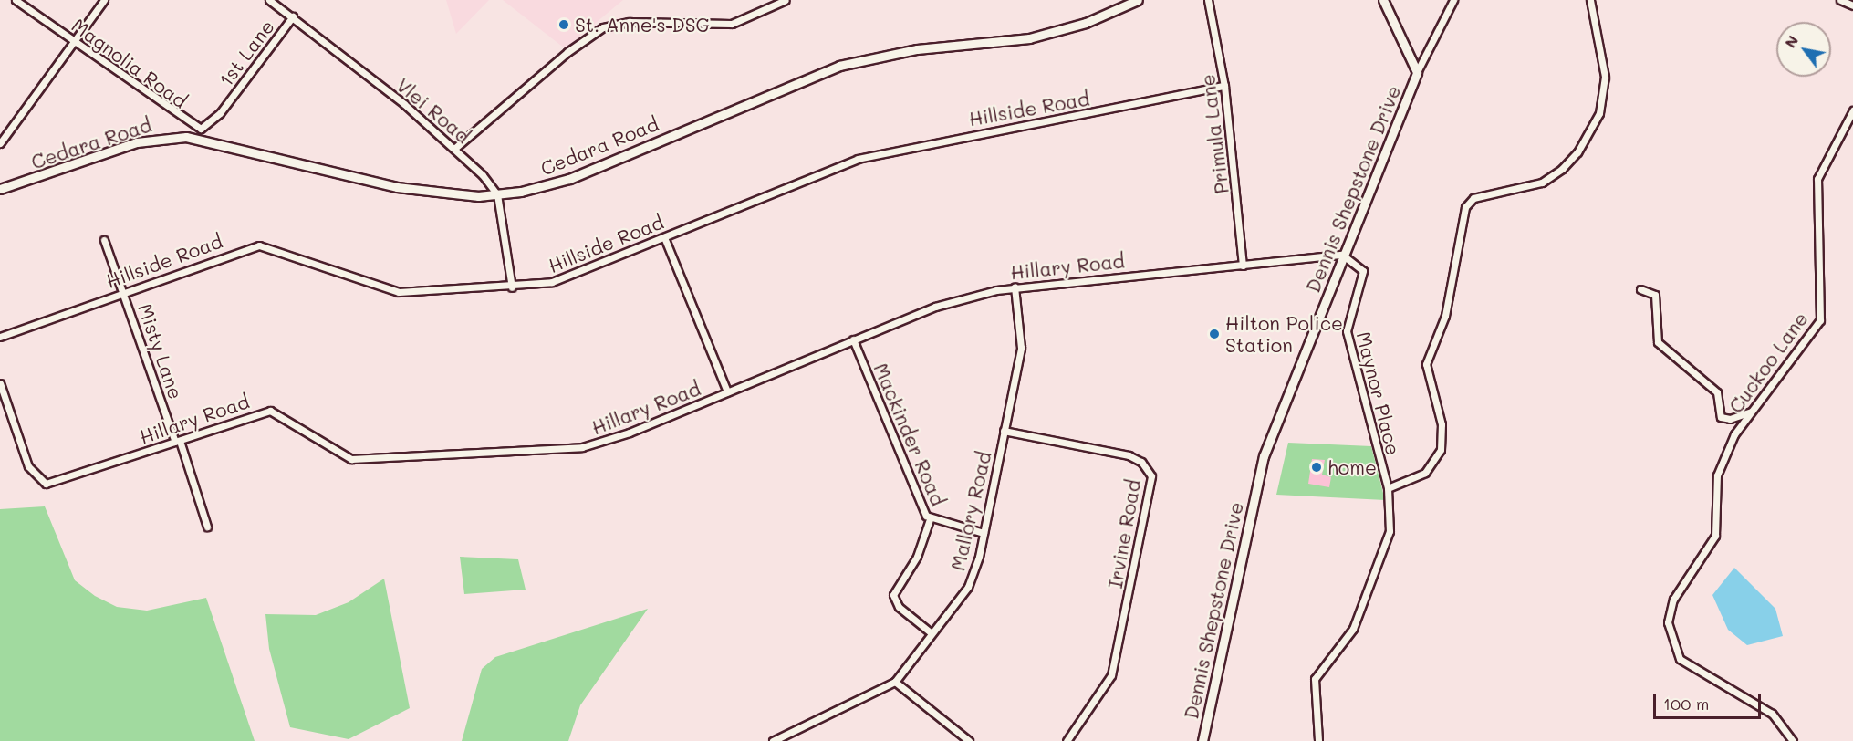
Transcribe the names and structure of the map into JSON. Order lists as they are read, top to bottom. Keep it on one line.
{"streets":{"main road":["Cedara Road","Dennis Shepstone Drive"],"street":["1st Lane","Magnolia Road","Hillside Road","Vlei Road","Primula Lane","Hillary Road","Misty Lane","Cuckoo Lane","Maynor Place","Mackinder Road","Mallory Road","Irvine Road"]},"crossings":[["1st Lane","Magnolia Road"],["1st Lane","Vlei Road"],["Hillside Road","Primula Lane"],["Hillside Road","Misty Lane"],["Vlei Road","Cedara Road"],["Primula Lane","Hillary Road"],["Dennis Shepstone Drive","Hillary Road"],["Dennis Shepstone Drive","Maynor Place"],["Hillary Road","Misty Lane"],["Hillary Road","Maynor Place"],["Hillary Road","Mackinder Road"],["Hillary Road","Mallory Road"],["Mackinder Road","Mallory Road"],["Mallory Road","Irvine Road"]],"places":["St. Anne's DSG","Hilton Police Station","home"],"scale_bar":"100 m","north":"top left"}
